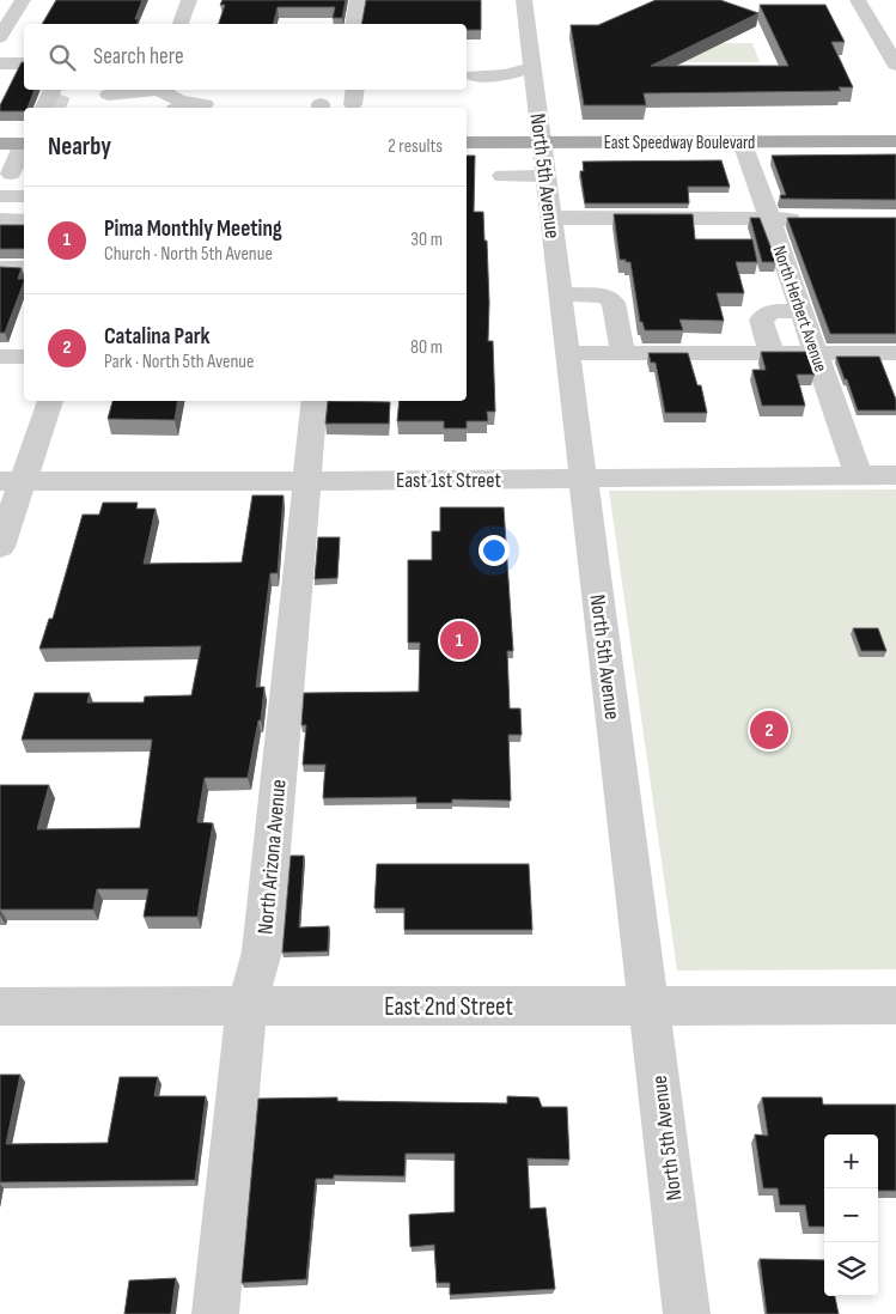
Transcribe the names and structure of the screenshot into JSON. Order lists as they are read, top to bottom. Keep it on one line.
{"streets":{"main road":["East Speedway Boulevard"],"street":["North 5th Avenue","North Herbert Avenue","East 1st Street","North Arizona Avenue","East 2nd Street"]},"crossings":[["East Speedway Boulevard","North 5th Avenue"],["East Speedway Boulevard","North Herbert Avenue"],["North 5th Avenue","East 1st Street"],["North 5th Avenue","East 2nd Street"],["North Herbert Avenue","East 1st Street"],["East 1st Street","North Arizona Avenue"],["North Arizona Avenue","East 2nd Street"]],"page":{"search":"Search here","heading":["Nearby","2 results"],"list":[{"mark":"1","name":"Pima Monthly Meeting","note":"Church · North 5th Avenue","value":"30 m"},{"mark":"2","name":"Catalina Park","note":"Park · North 5th Avenue","value":"80 m"}],"pins":["1","2"],"map_buttons":["+","−"]}}
